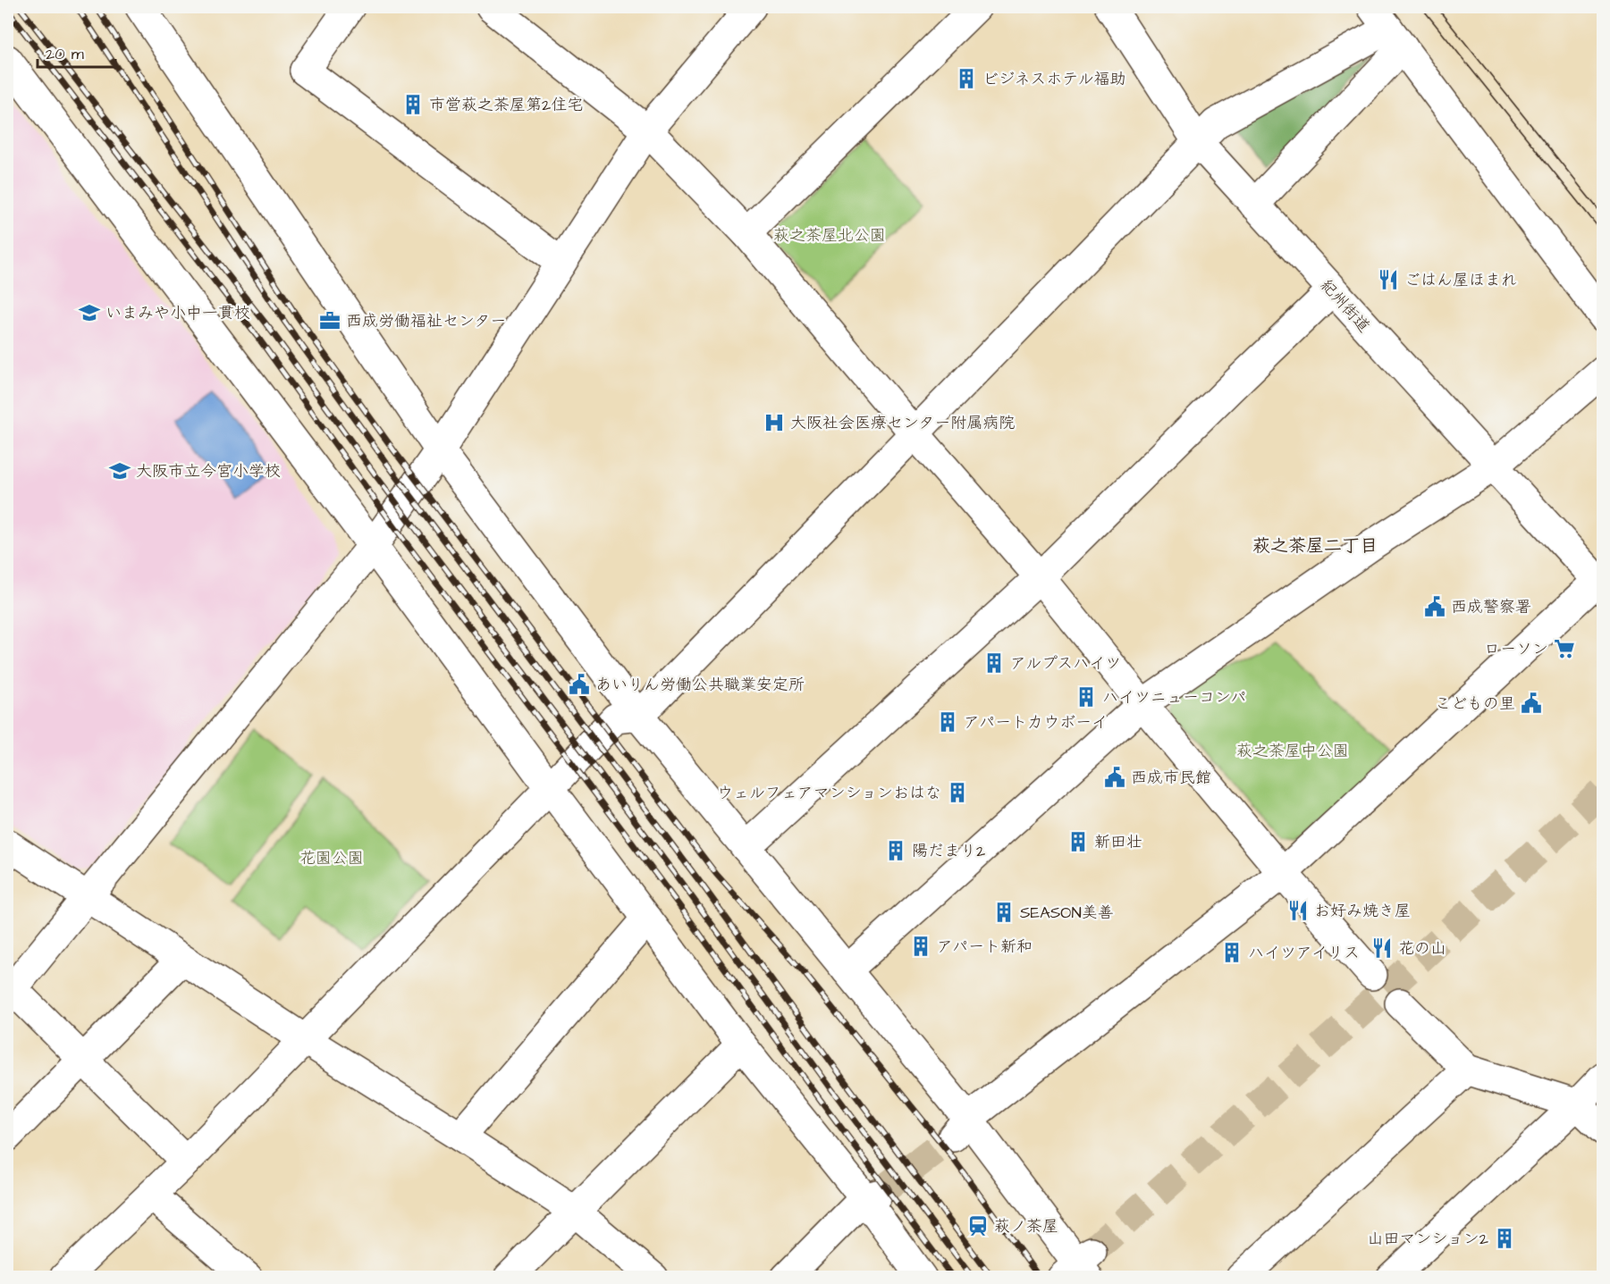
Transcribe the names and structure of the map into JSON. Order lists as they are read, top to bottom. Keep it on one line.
{"streets":{"street":["紀州街道"]},"districts":["萩之茶屋二丁目"],"parks":["萩之茶屋北公園","萩之茶屋中公園","花園公園"],"places":{"building":["ビジネスホテル福助","市営萩之茶屋第2住宅","アルプスハイツ","ハイツニューコンパ","アパートカウボーイ","ウェルフェアマンションおはな","新田壮","陽だまり2","SEASON美善","アパート新和","ハイツアイリス","山田マンション2"],"restaurant":["ごはん屋ほまれ","お好み焼き屋","花の山"],"school or university":["いまみや小中一貫校","大阪市立今宮小学校"],"office":["西成労働福祉センター"],"hospital":["大阪社会医療センター附属病院"],"public building":["西成警察署","あいりん労働公共職業安定所","こどもの里","西成市民館"],"supermarket":["ローソン"],"station":["萩ノ茶屋"]},"scale_bar":"20 m"}
